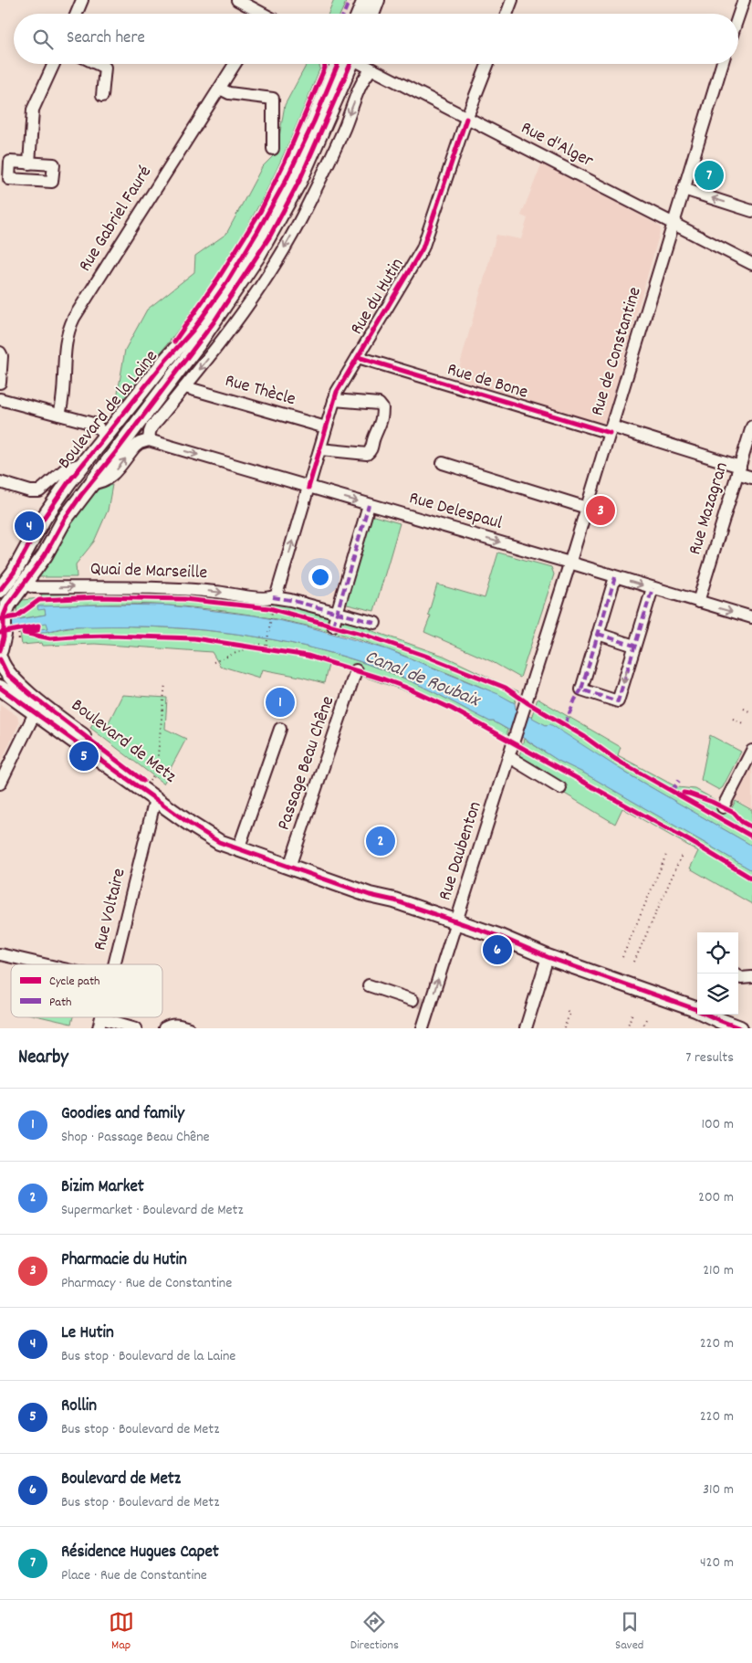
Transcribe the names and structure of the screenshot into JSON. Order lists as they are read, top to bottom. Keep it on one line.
{"streets":{"main road":["Boulevard de la Laine","Boulevard de Metz"],"street":["Rue d'Alger","Rue Gabriel Fauré","Rue du Hutin","Rue de Constantine","Rue de Bone","Rue Thècle","Rue Mazagran","Rue Delespaul","Quai de Marseille","Passage Beau Chêne","Rue Daubenton","Rue Voltaire"]},"crossings":[["Rue d'Alger","Rue du Hutin"],["Rue d'Alger","Rue de Constantine"],["Rue du Hutin","Rue de Bone"],["Rue du Hutin","Rue Thècle"],["Rue du Hutin","Rue Delespaul"],["Rue du Hutin","Quai de Marseille"],["Rue de Constantine","Rue de Bone"],["Rue de Constantine","Rue Delespaul"],["Rue de Constantine","Rue Daubenton"],["Rue de Bone","Rue Mazagran"],["Boulevard de la Laine","Quai de Marseille"],["Rue Mazagran","Rue Delespaul"],["Boulevard de Metz","Passage Beau Chêne"],["Boulevard de Metz","Rue Daubenton"],["Boulevard de Metz","Rue Voltaire"]],"one_way":["Quai de Marseille"],"water":["Canal de Roubaix"],"legend":["Cycle path","Path"],"page":{"search":"Search here","pins":["7","3","4","1","5","2","6"],"heading":["Nearby","7 results"],"list":[{"mark":"1","name":"Goodies and family","note":"Shop · Passage Beau Chêne","value":"100 m"},{"mark":"2","name":"Bizim Market","note":"Supermarket · Boulevard de Metz","value":"200 m"},{"mark":"3","name":"Pharmacie du Hutin","note":"Pharmacy · Rue de Constantine","value":"210 m"},{"mark":"4","name":"Le Hutin","note":"Bus stop · Boulevard de la Laine","value":"220 m"},{"mark":"5","name":"Rollin","note":"Bus stop · Boulevard de Metz","value":"220 m"},{"mark":"6","name":"Boulevard de Metz","note":"Bus stop · Boulevard de Metz","value":"310 m"},{"mark":"7","name":"Résidence Hugues Capet","note":"Place · Rue de Constantine","value":"420 m"}],"nav":["Map","Directions","Saved"]}}
